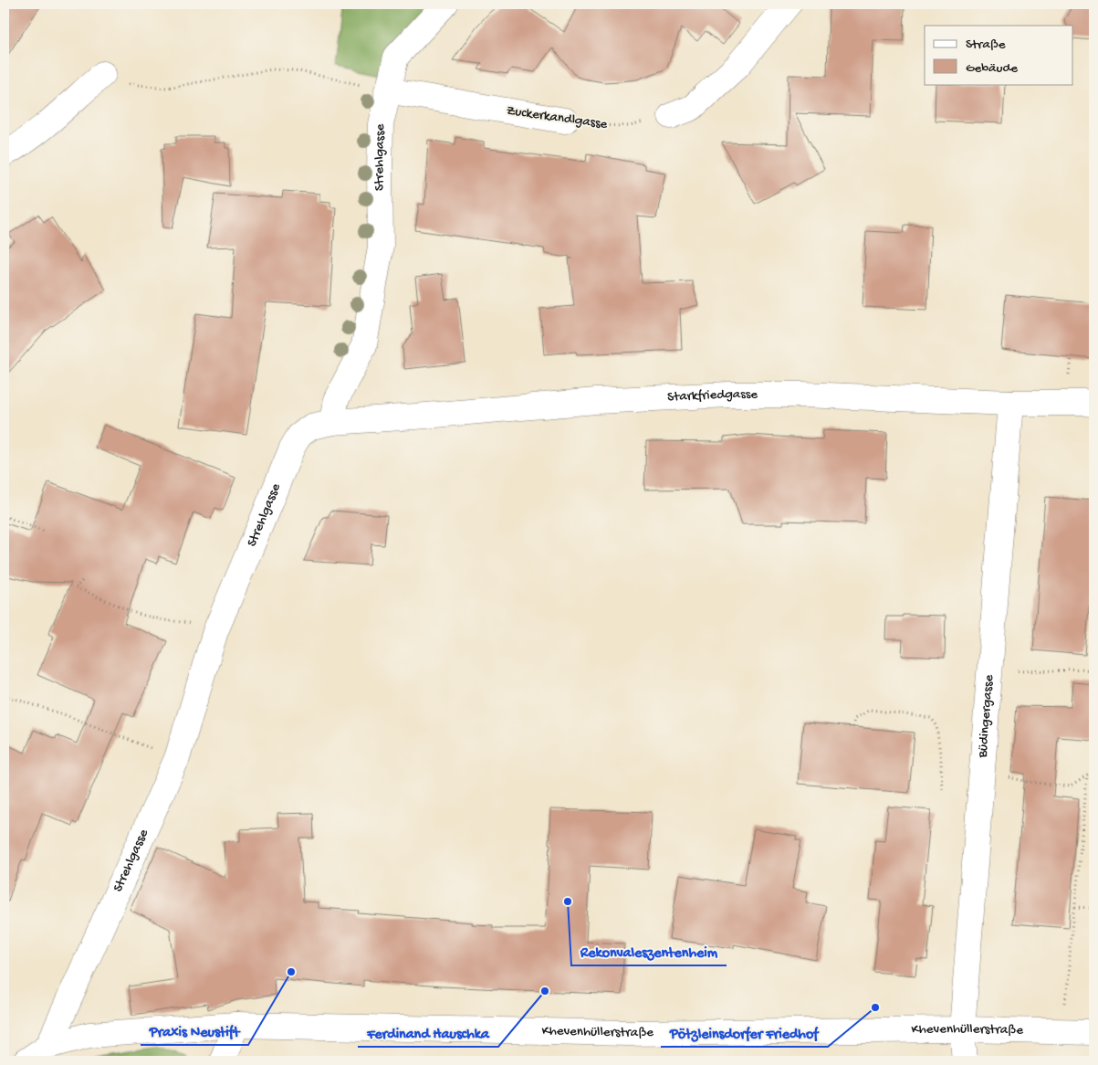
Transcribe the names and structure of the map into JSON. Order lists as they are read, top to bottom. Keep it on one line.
{"streets":{"street":["Zuckerkandlgasse","Strehlgasse","Starkfriedgasse","Büdingergasse","Khevenhüllerstraße"]},"crossings":[["Zuckerkandlgasse","Strehlgasse"],["Strehlgasse","Starkfriedgasse"],["Strehlgasse","Khevenhüllerstraße"],["Starkfriedgasse","Büdingergasse"],["Büdingergasse","Khevenhüllerstraße"]],"places":["Rekonvaleszentenheim","Praxis Neustift","Ferdinand Hauschka","Pötzleinsdorfer Friedhof"],"legend":["Straße","Gebäude"]}
